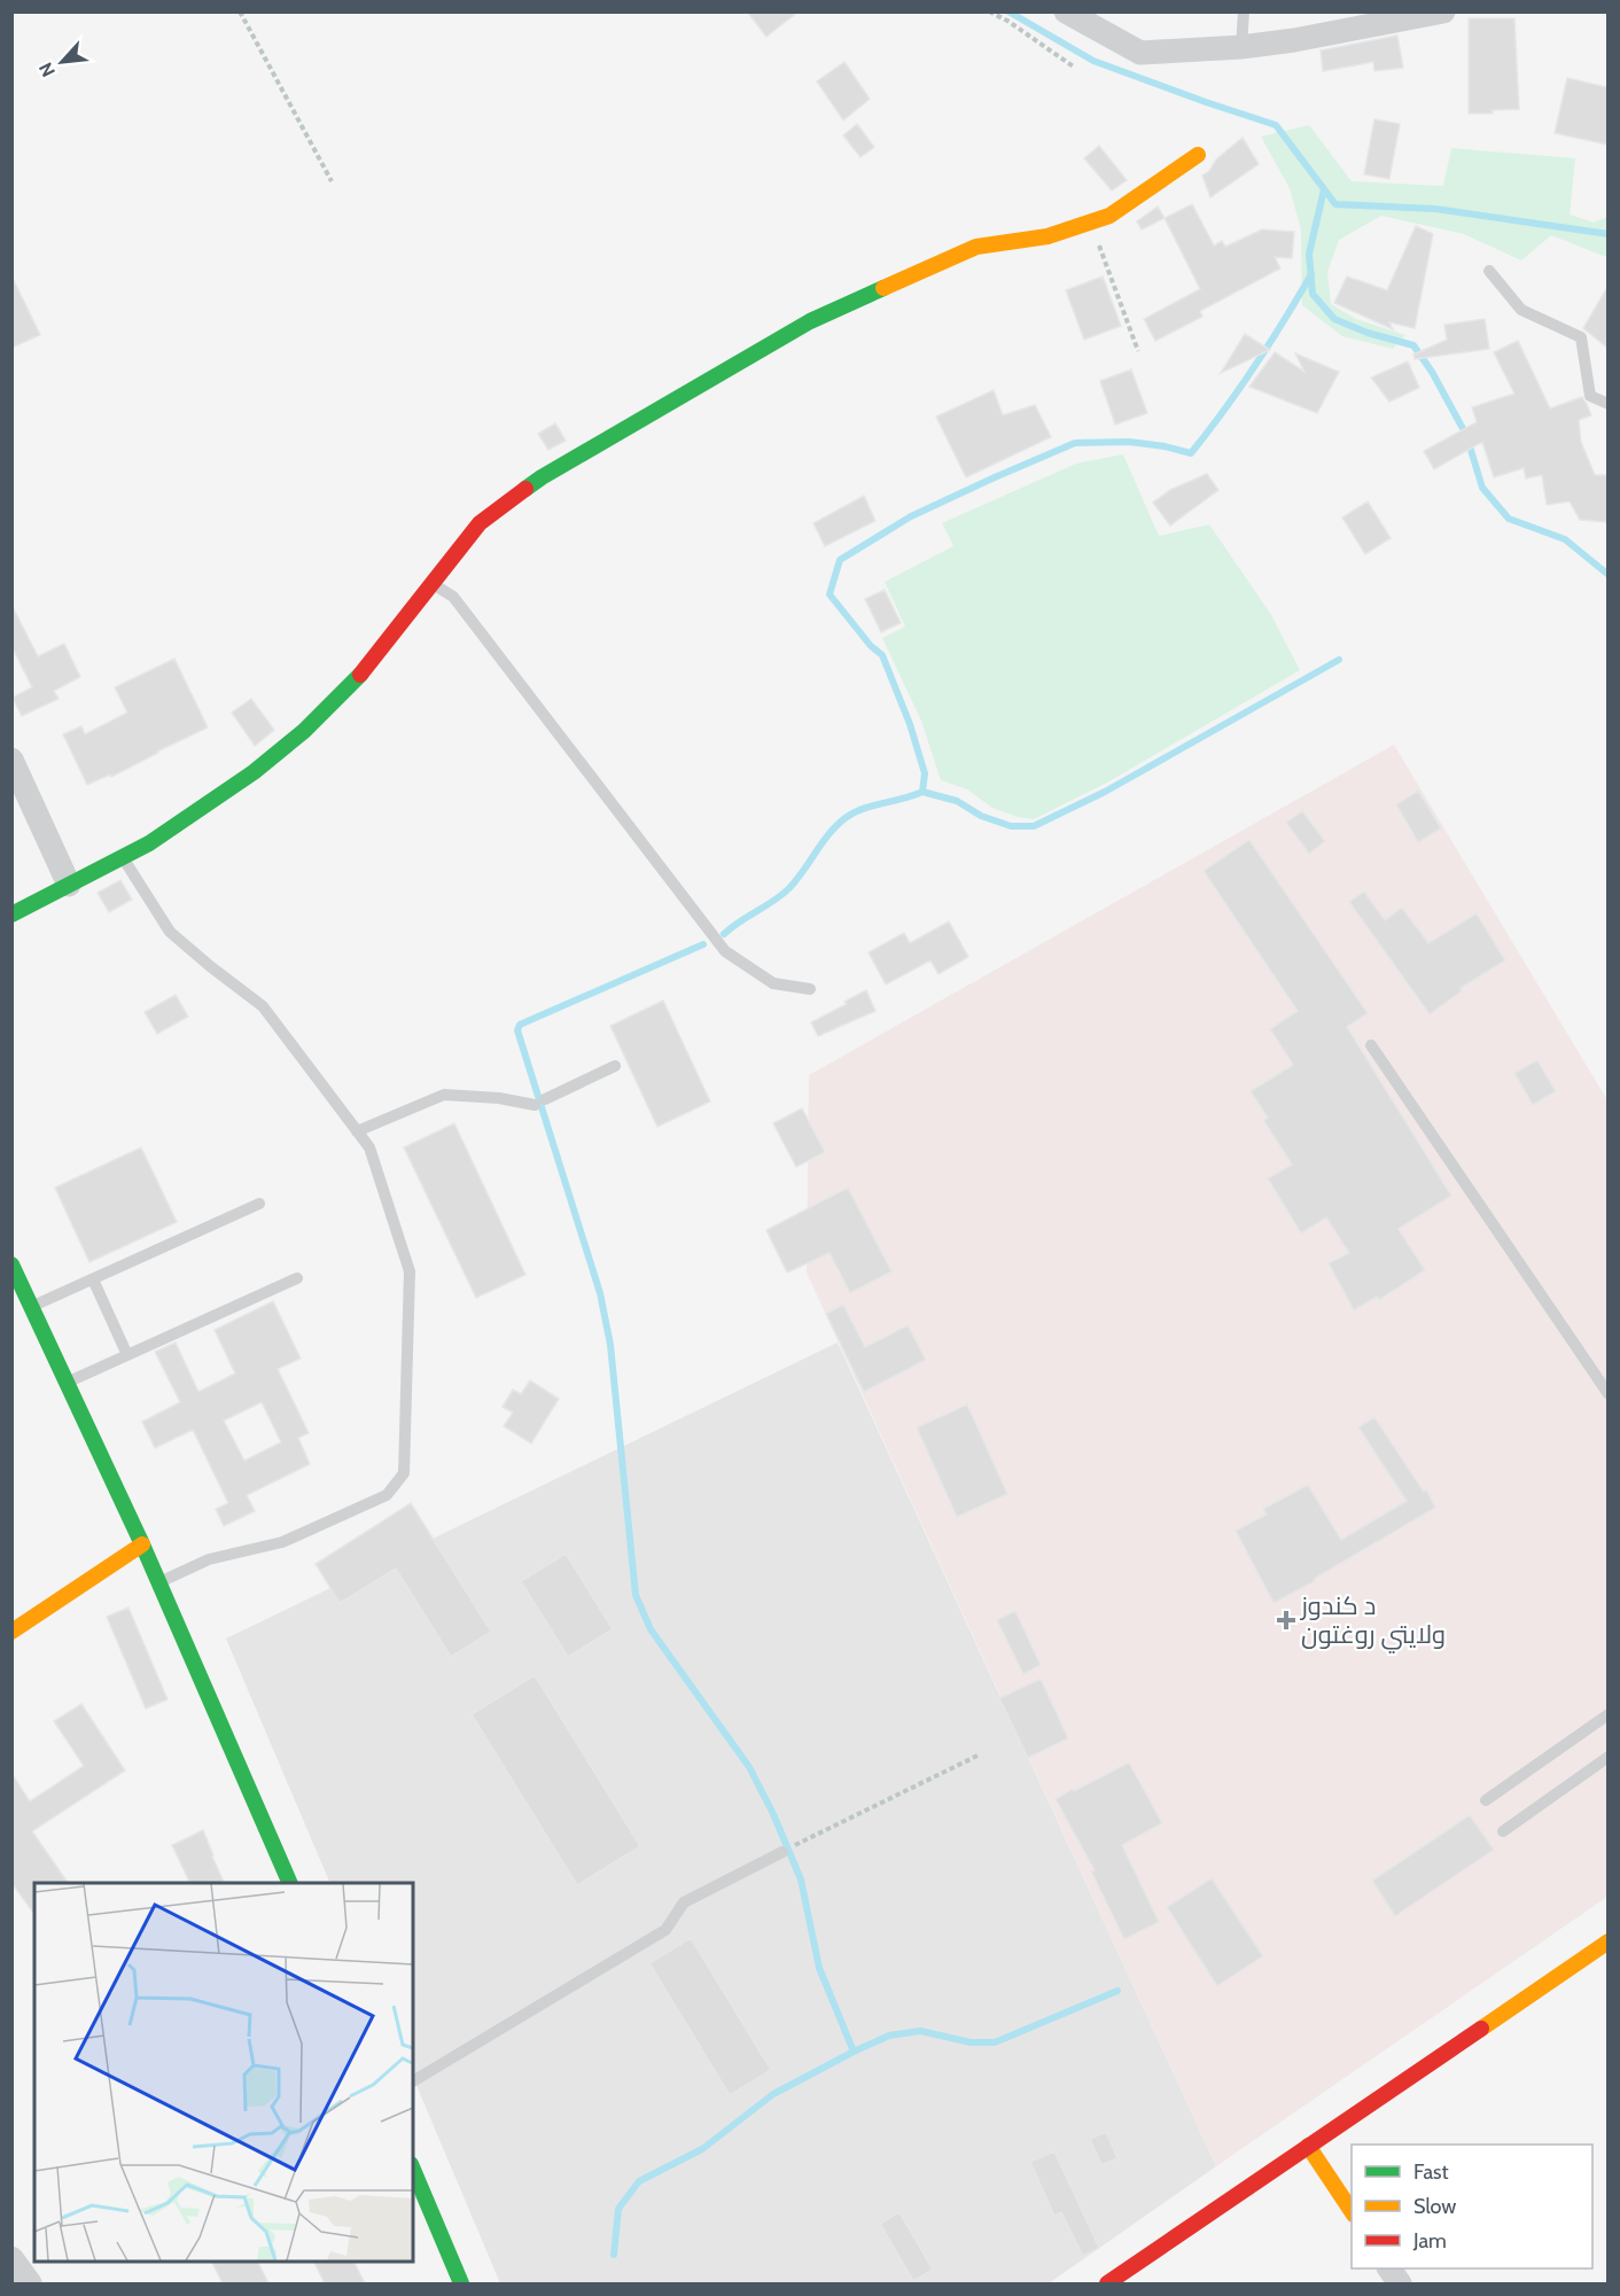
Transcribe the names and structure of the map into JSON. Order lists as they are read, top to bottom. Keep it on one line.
{"places":{"health":["د کندوز ولایتي روغتون"]},"legend":["Fast","Slow","Jam"],"north":"bottom left"}
